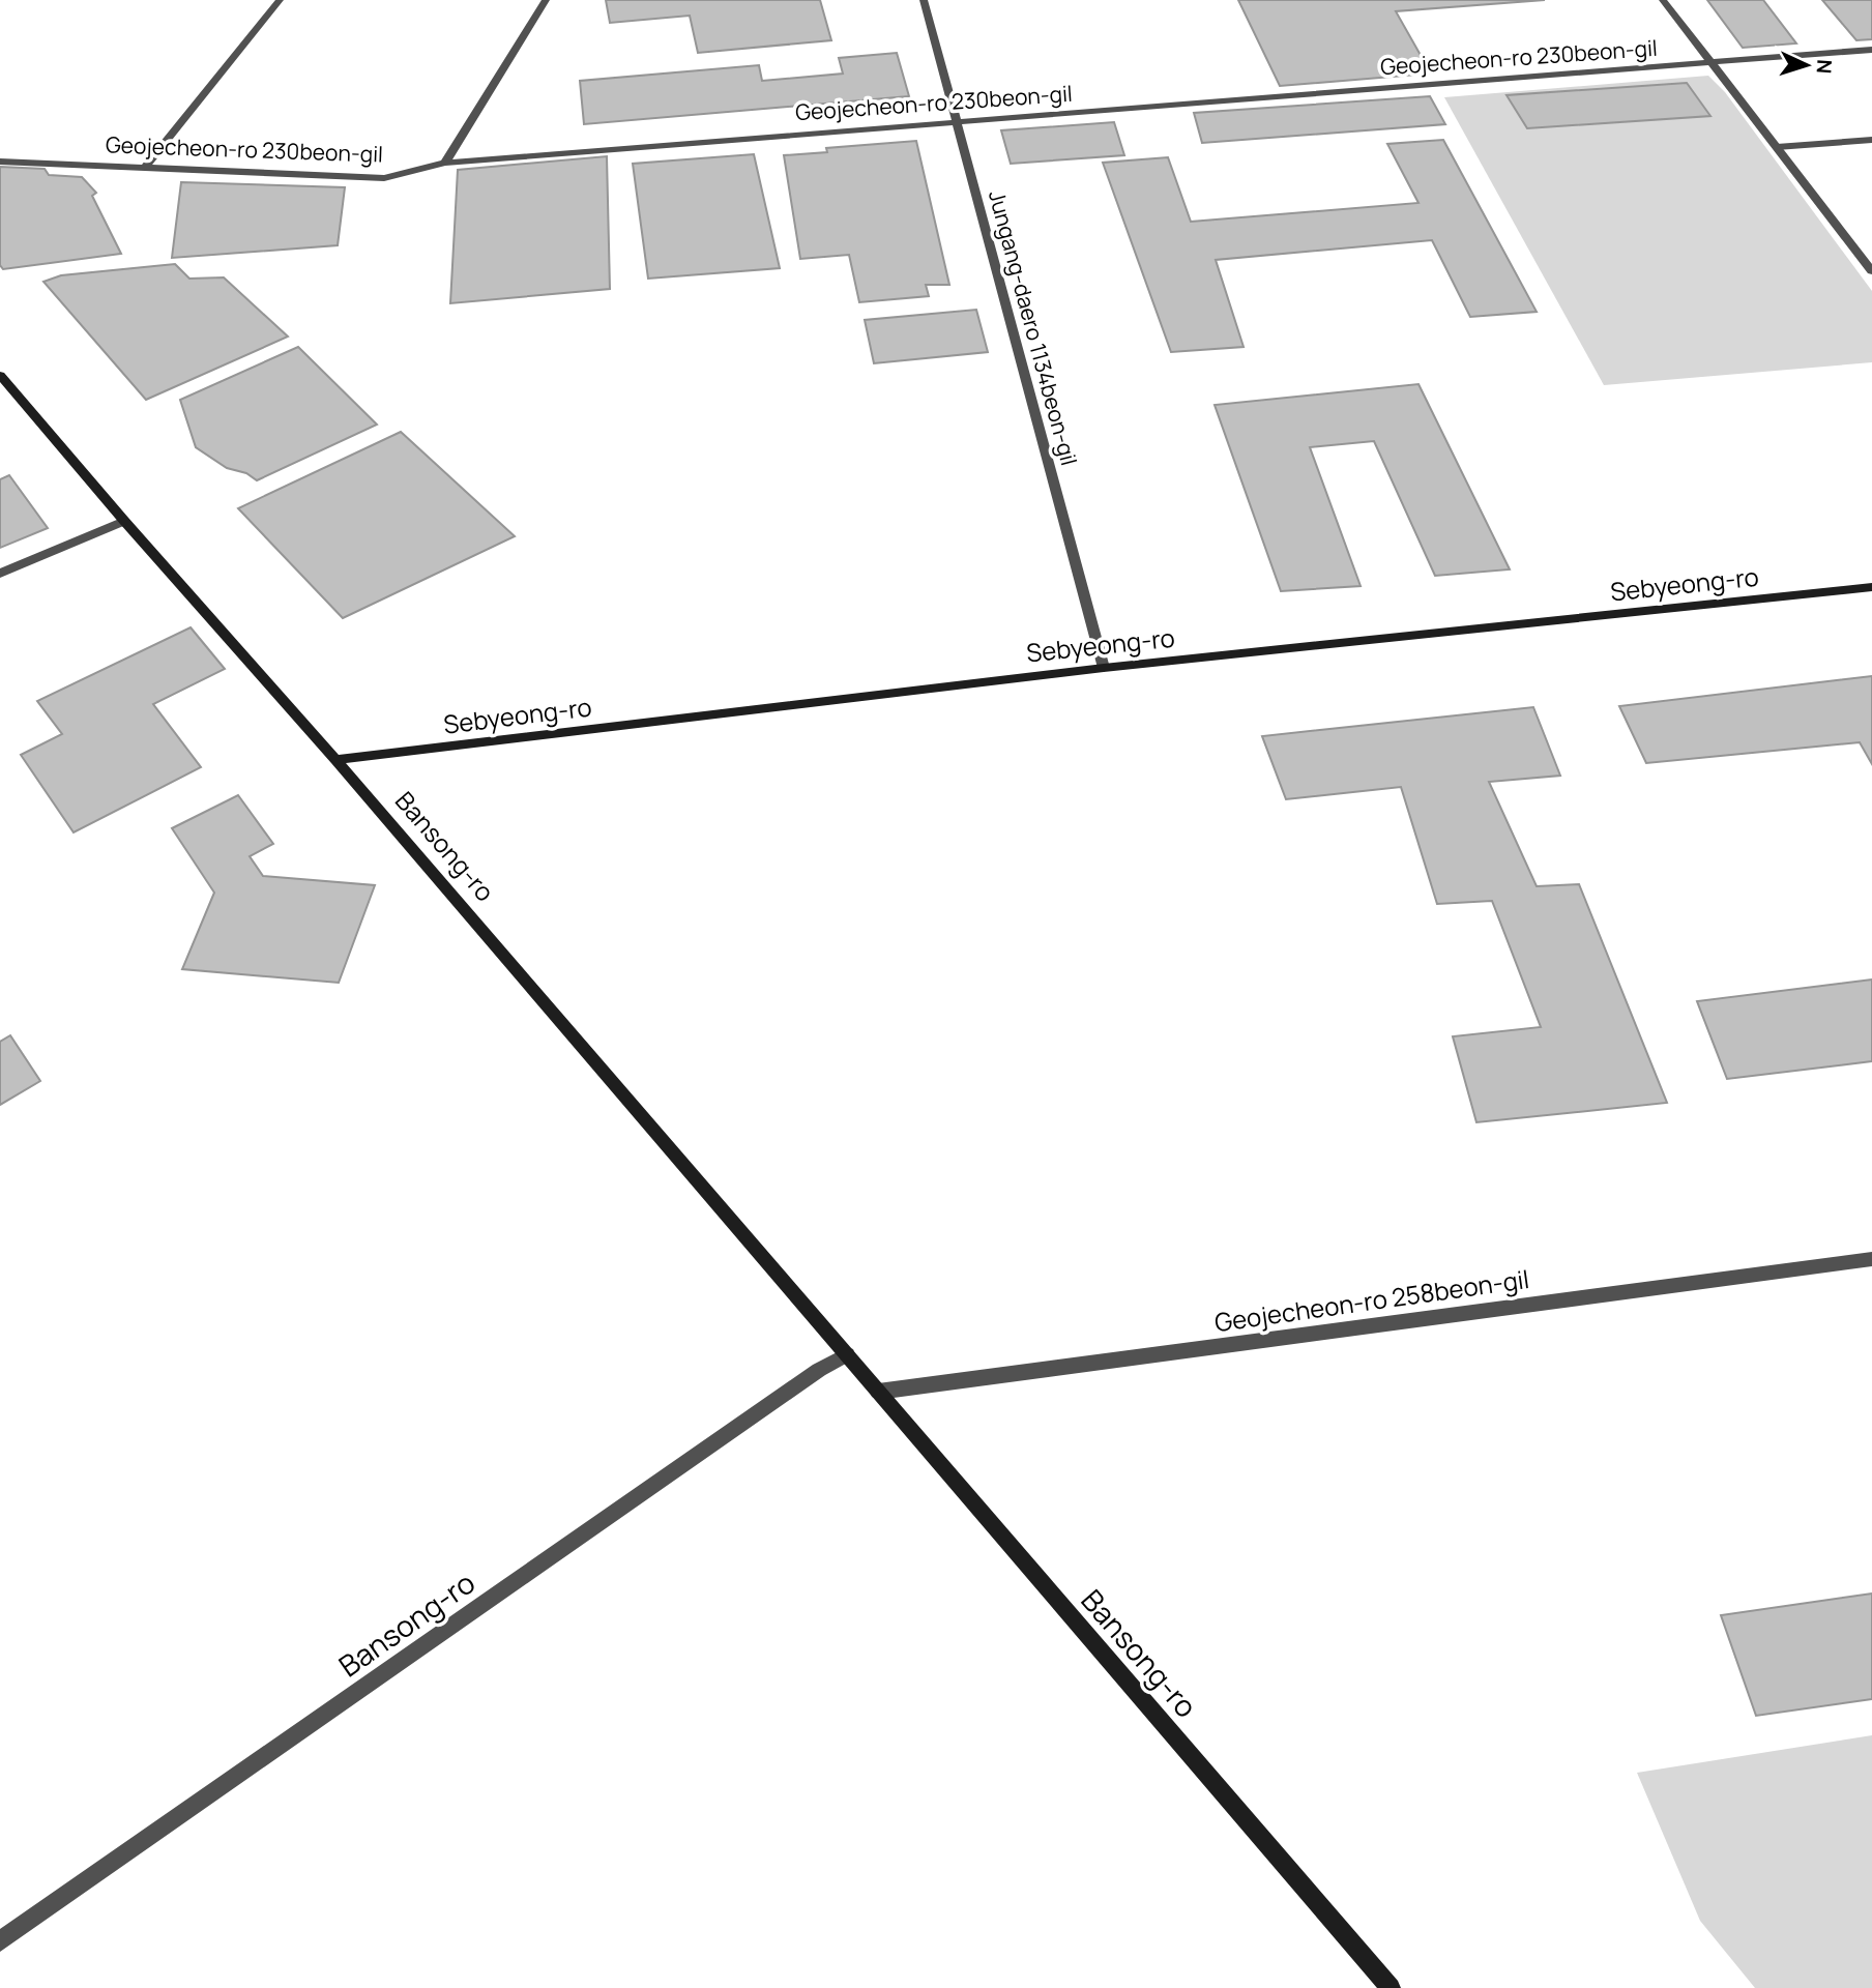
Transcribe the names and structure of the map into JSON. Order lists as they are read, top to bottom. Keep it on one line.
{"streets":{"main road":["Sebyeong-ro","Bansong-ro"],"street":["Geojecheon-ro 230beon-gil","Jungang-daero 1134beon-gil","Geojecheon-ro 258beon-gil"]},"crossings":[["Geojecheon-ro 230beon-gil","Jungang-daero 1134beon-gil"],["Jungang-daero 1134beon-gil","Sebyeong-ro"],["Sebyeong-ro","Bansong-ro"],["Bansong-ro","Geojecheon-ro 258beon-gil"]],"north":"right"}
